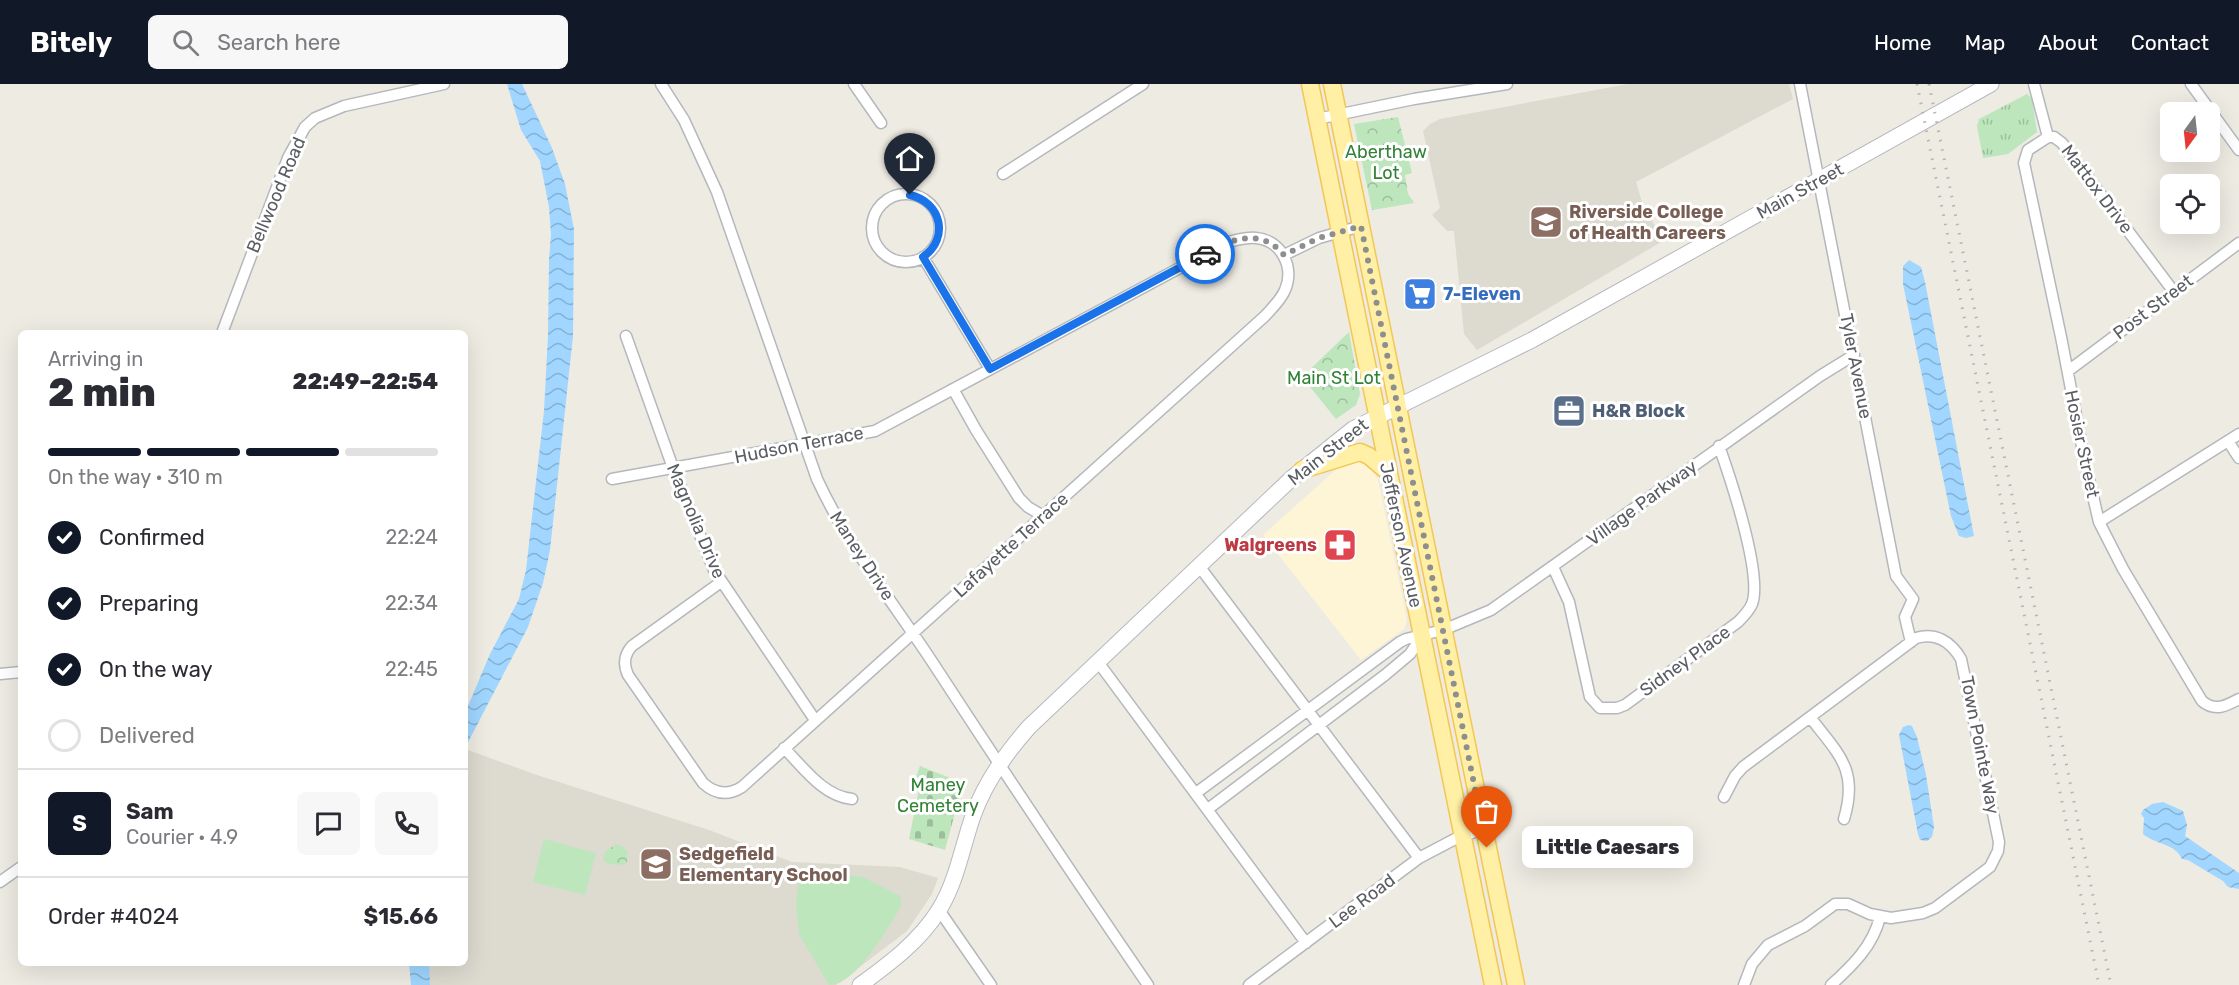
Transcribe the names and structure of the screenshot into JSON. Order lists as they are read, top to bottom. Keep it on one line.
{"streets":{"main road":["Main Street","Jefferson Avenue"],"street":["Mattox Drive","Bellwood Road","Post Street","Tyler Avenue","Hosier Street","Hudson Terrace","Village Parkway","Magnolia Drive","Lafayette Terrace","Maney Drive","Sidney Place","Town Pointe Way","Lee Road"]},"crossings":[["Mattox Drive","Post Street"],["Mattox Drive","Hosier Street"],["Main Street","Tyler Avenue"],["Main Street","Jefferson Avenue"],["Main Street","Maney Drive"],["Post Street","Hosier Street"],["Tyler Avenue","Village Parkway"],["Tyler Avenue","Town Pointe Way"],["Hudson Terrace","Magnolia Drive"],["Hudson Terrace","Lafayette Terrace"],["Hudson Terrace","Maney Drive"],["Village Parkway","Jefferson Avenue"],["Village Parkway","Sidney Place"],["Magnolia Drive","Lafayette Terrace"],["Jefferson Avenue","Lee Road"],["Lafayette Terrace","Maney Drive"]],"parks":["Aberthaw Lot","Main St Lot","Maney Cemetery"],"places":{"school or university":["Riverside College of Health Careers","Sedgefield Elementary School"],"supermarket":["7-Eleven"],"office":["H&R Block"],"pharmacy":["Walgreens"],"other":["Little Caesars"]},"north":"bottom","page":{"header":"Bitely","search":"Search here","nav":["Home","Map","About","Contact"],"heading":["2 min","Arriving in","22:49–22:54"],"panel":["Sam","Courier · 4.9","Order #4024","$15.66"],"bar":"On the way · 310 m","list":[["Confirmed","22:24"],["Preparing","22:34"],["On the way","22:45"],"Delivered"],"round":"S","bubble":"Little Caesars"}}
